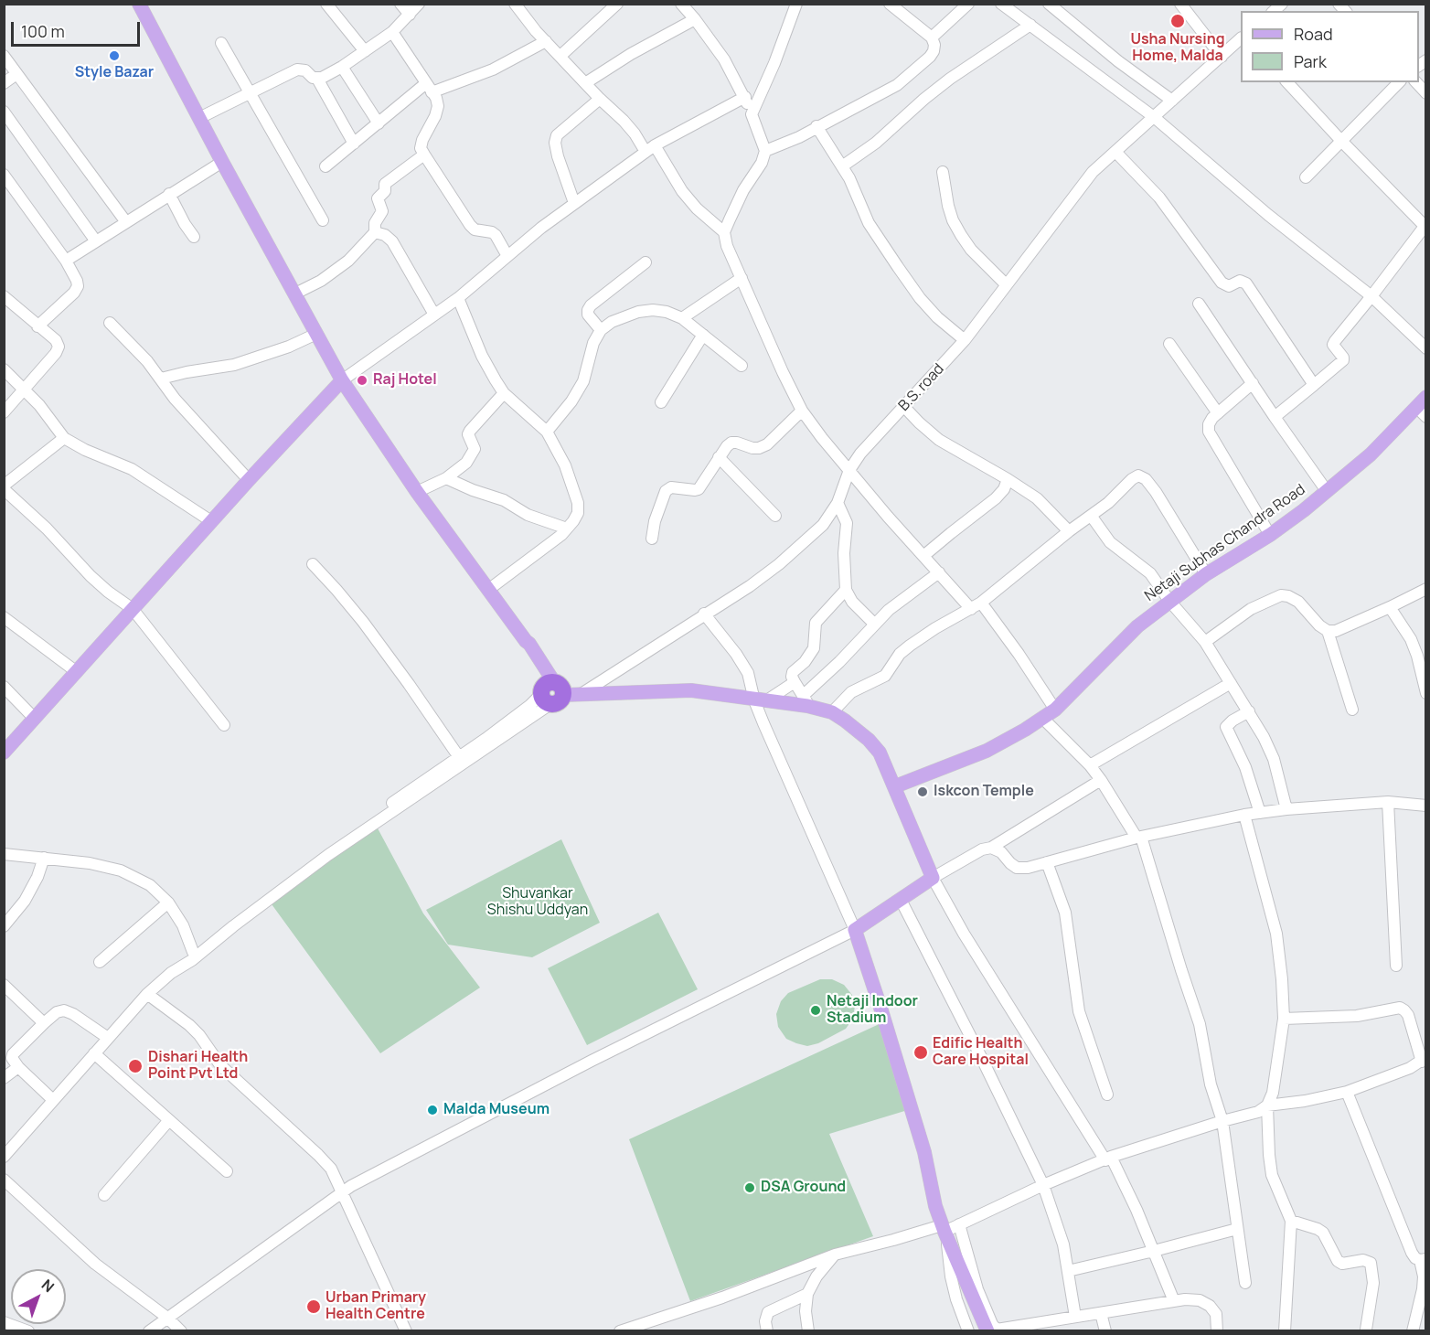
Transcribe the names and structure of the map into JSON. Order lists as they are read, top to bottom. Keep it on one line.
{"streets":{"main road":["Netaji Subhas Chandra Road"],"street":["B.S. road"]},"parks":["Shuvankar Shishu Uddyan"],"places":["Usha Nursing Home, Malda","Style Bazar","Raj Hotel","Iskcon Temple","Netaji Indoor Stadium","Edific Health Care Hospital","Dishari Health Point Pvt Ltd","Malda Museum","DSA Ground","Urban Primary Health Centre"],"legend":["Road","Park"],"scale_bar":"100 m","north":"top right"}
